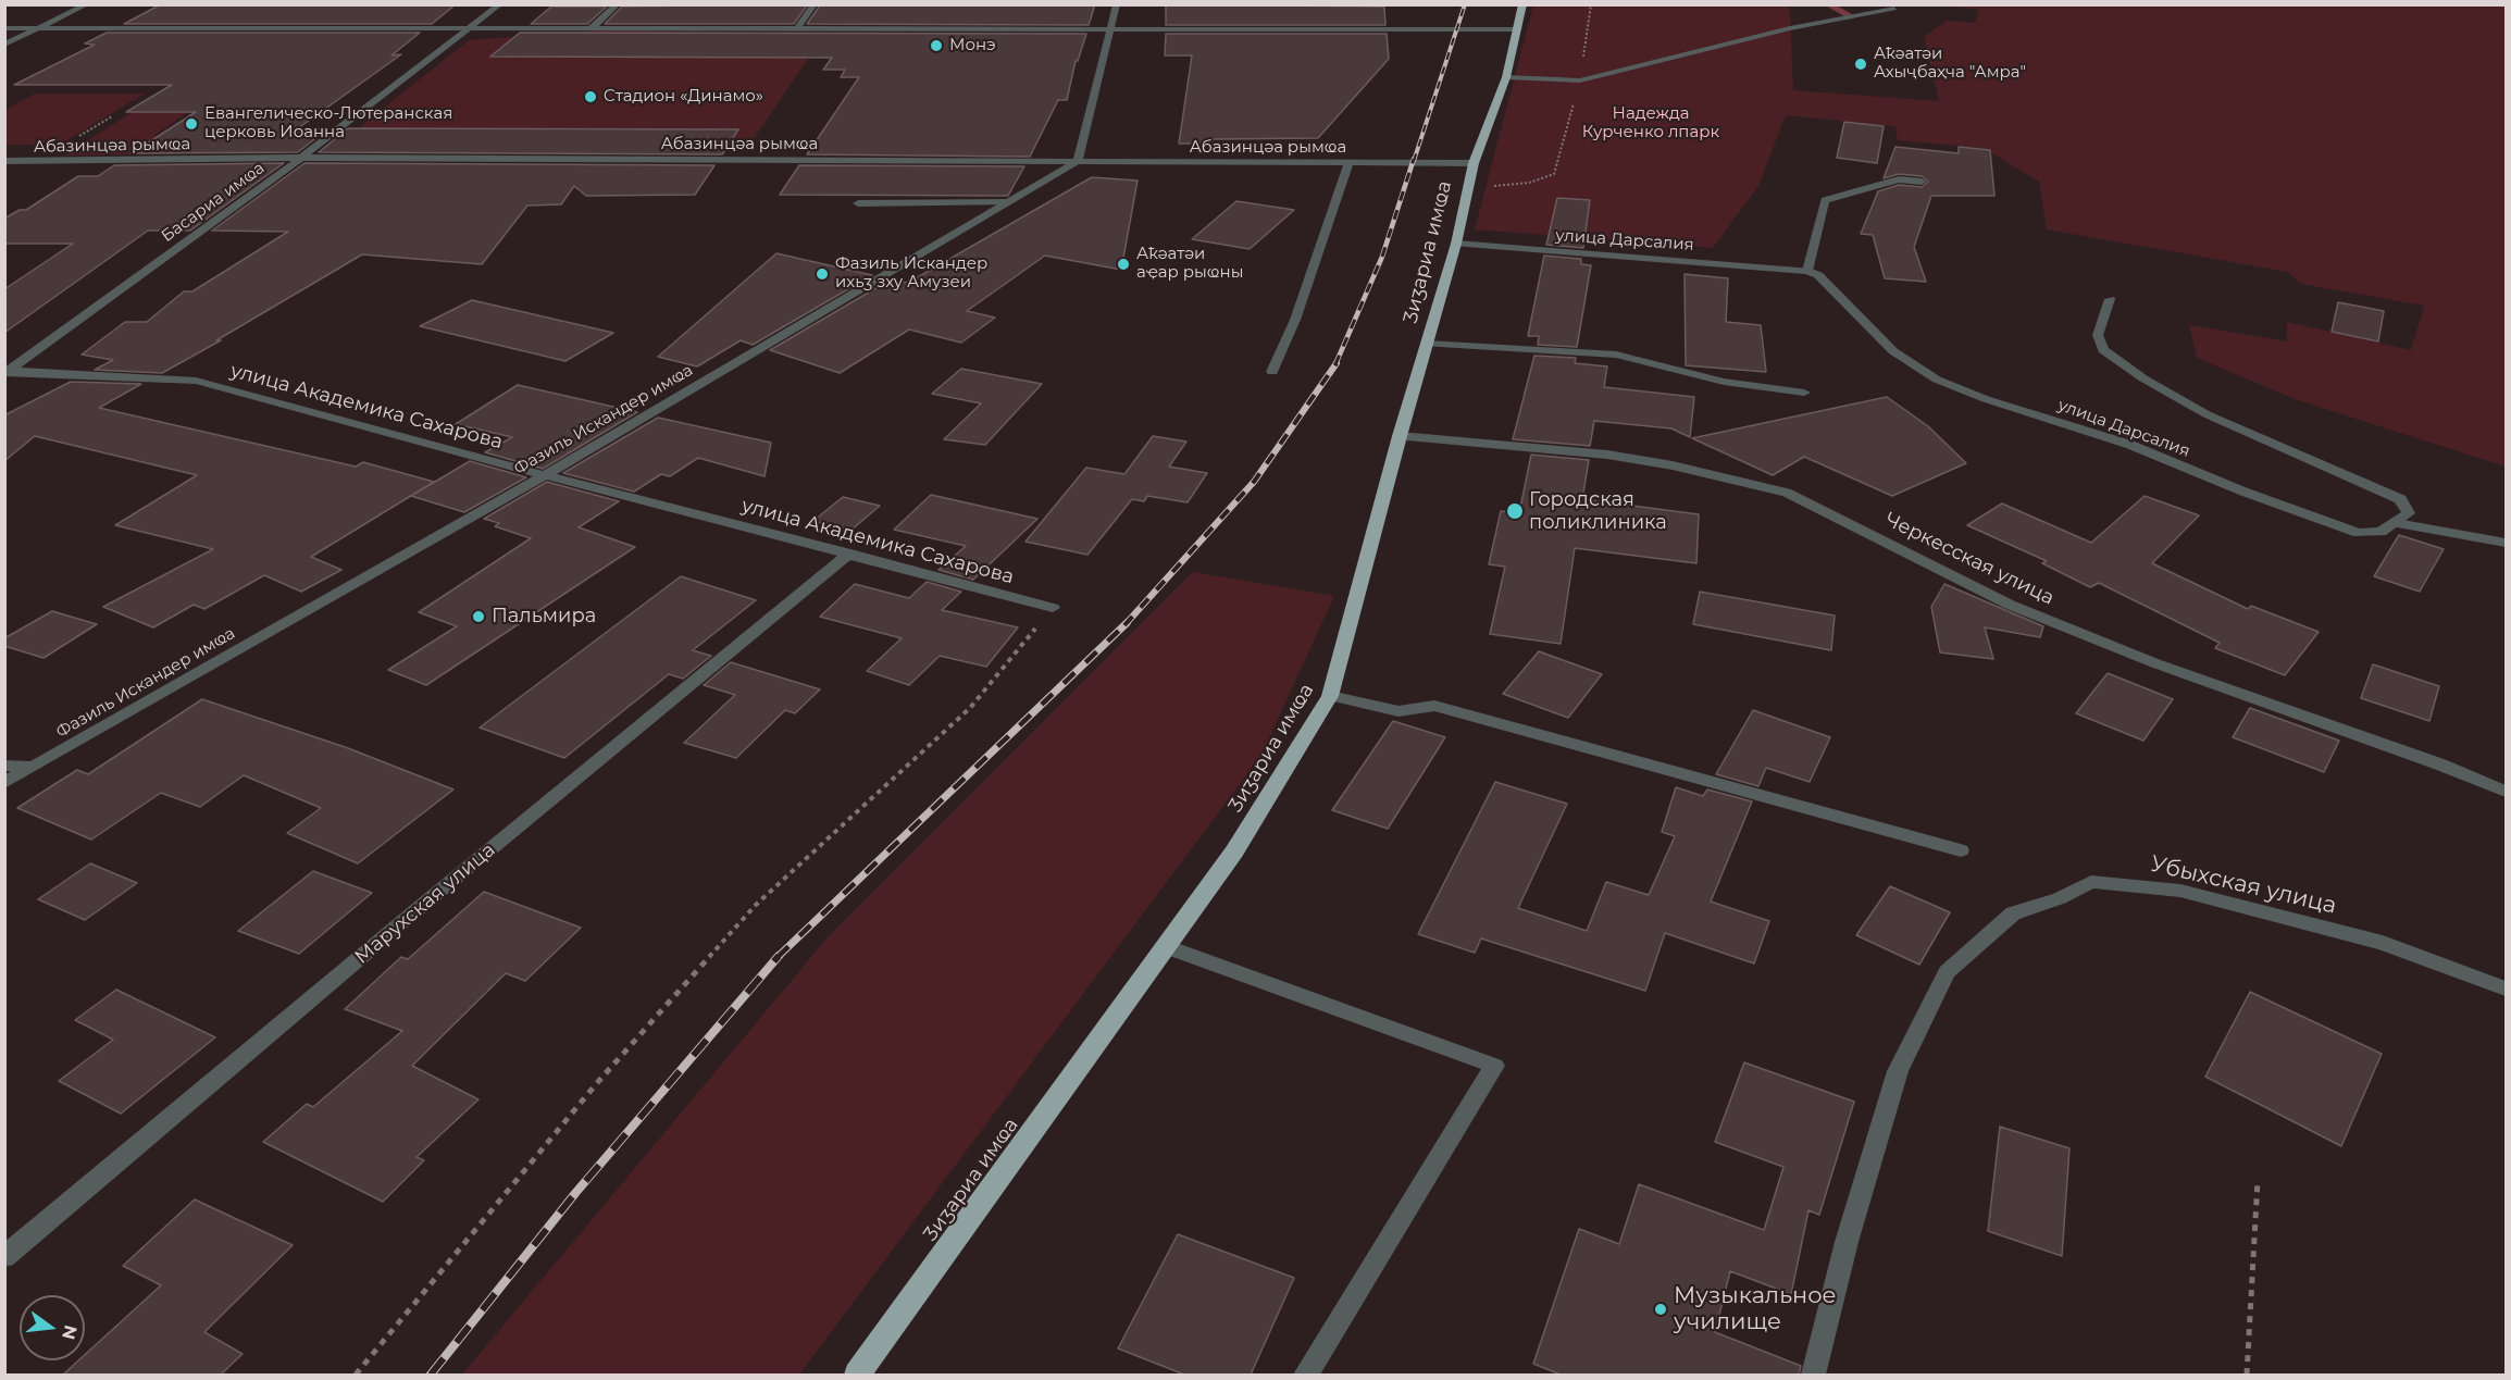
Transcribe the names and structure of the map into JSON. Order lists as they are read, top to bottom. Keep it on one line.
{"streets":{"highway":["Ӡиӡариа имҩа"],"street":["Абазинцәа рымҩа","Басариа имҩа","улица Дарсалия","улица Академика Сахарова","Фазиль Искандер имҩа","Черкесская улица","Убыхская улица","Марухская улица"]},"crossings":[["Абазинцәа рымҩа","Басариа имҩа"],["Абазинцәа рымҩа","Ӡиӡариа имҩа"],["Абазинцәа рымҩа","Фазиль Искандер имҩа"],["Басариа имҩа","улица Академика Сахарова"],["улица Дарсалия","Ӡиӡариа имҩа"],["Ӡиӡариа имҩа","Черкесская улица"],["улица Академика Сахарова","Фазиль Искандер имҩа"],["улица Академика Сахарова","Марухская улица"]],"parks":["Надежда Курченко лпарк"],"places":["Монэ","Аҟәатәи Ахыҷбаҳча \"Амра\"","Cтадион «Динамо»","Евангелическо-Лютеранская церковь Иоанна","Аҟәатәи аҿар рыҩны","Фазиль Искандер ихьӡ зху Амузеи","Городская поликлиника","Пальмира","Музыкальное училище"],"north":"right"}
